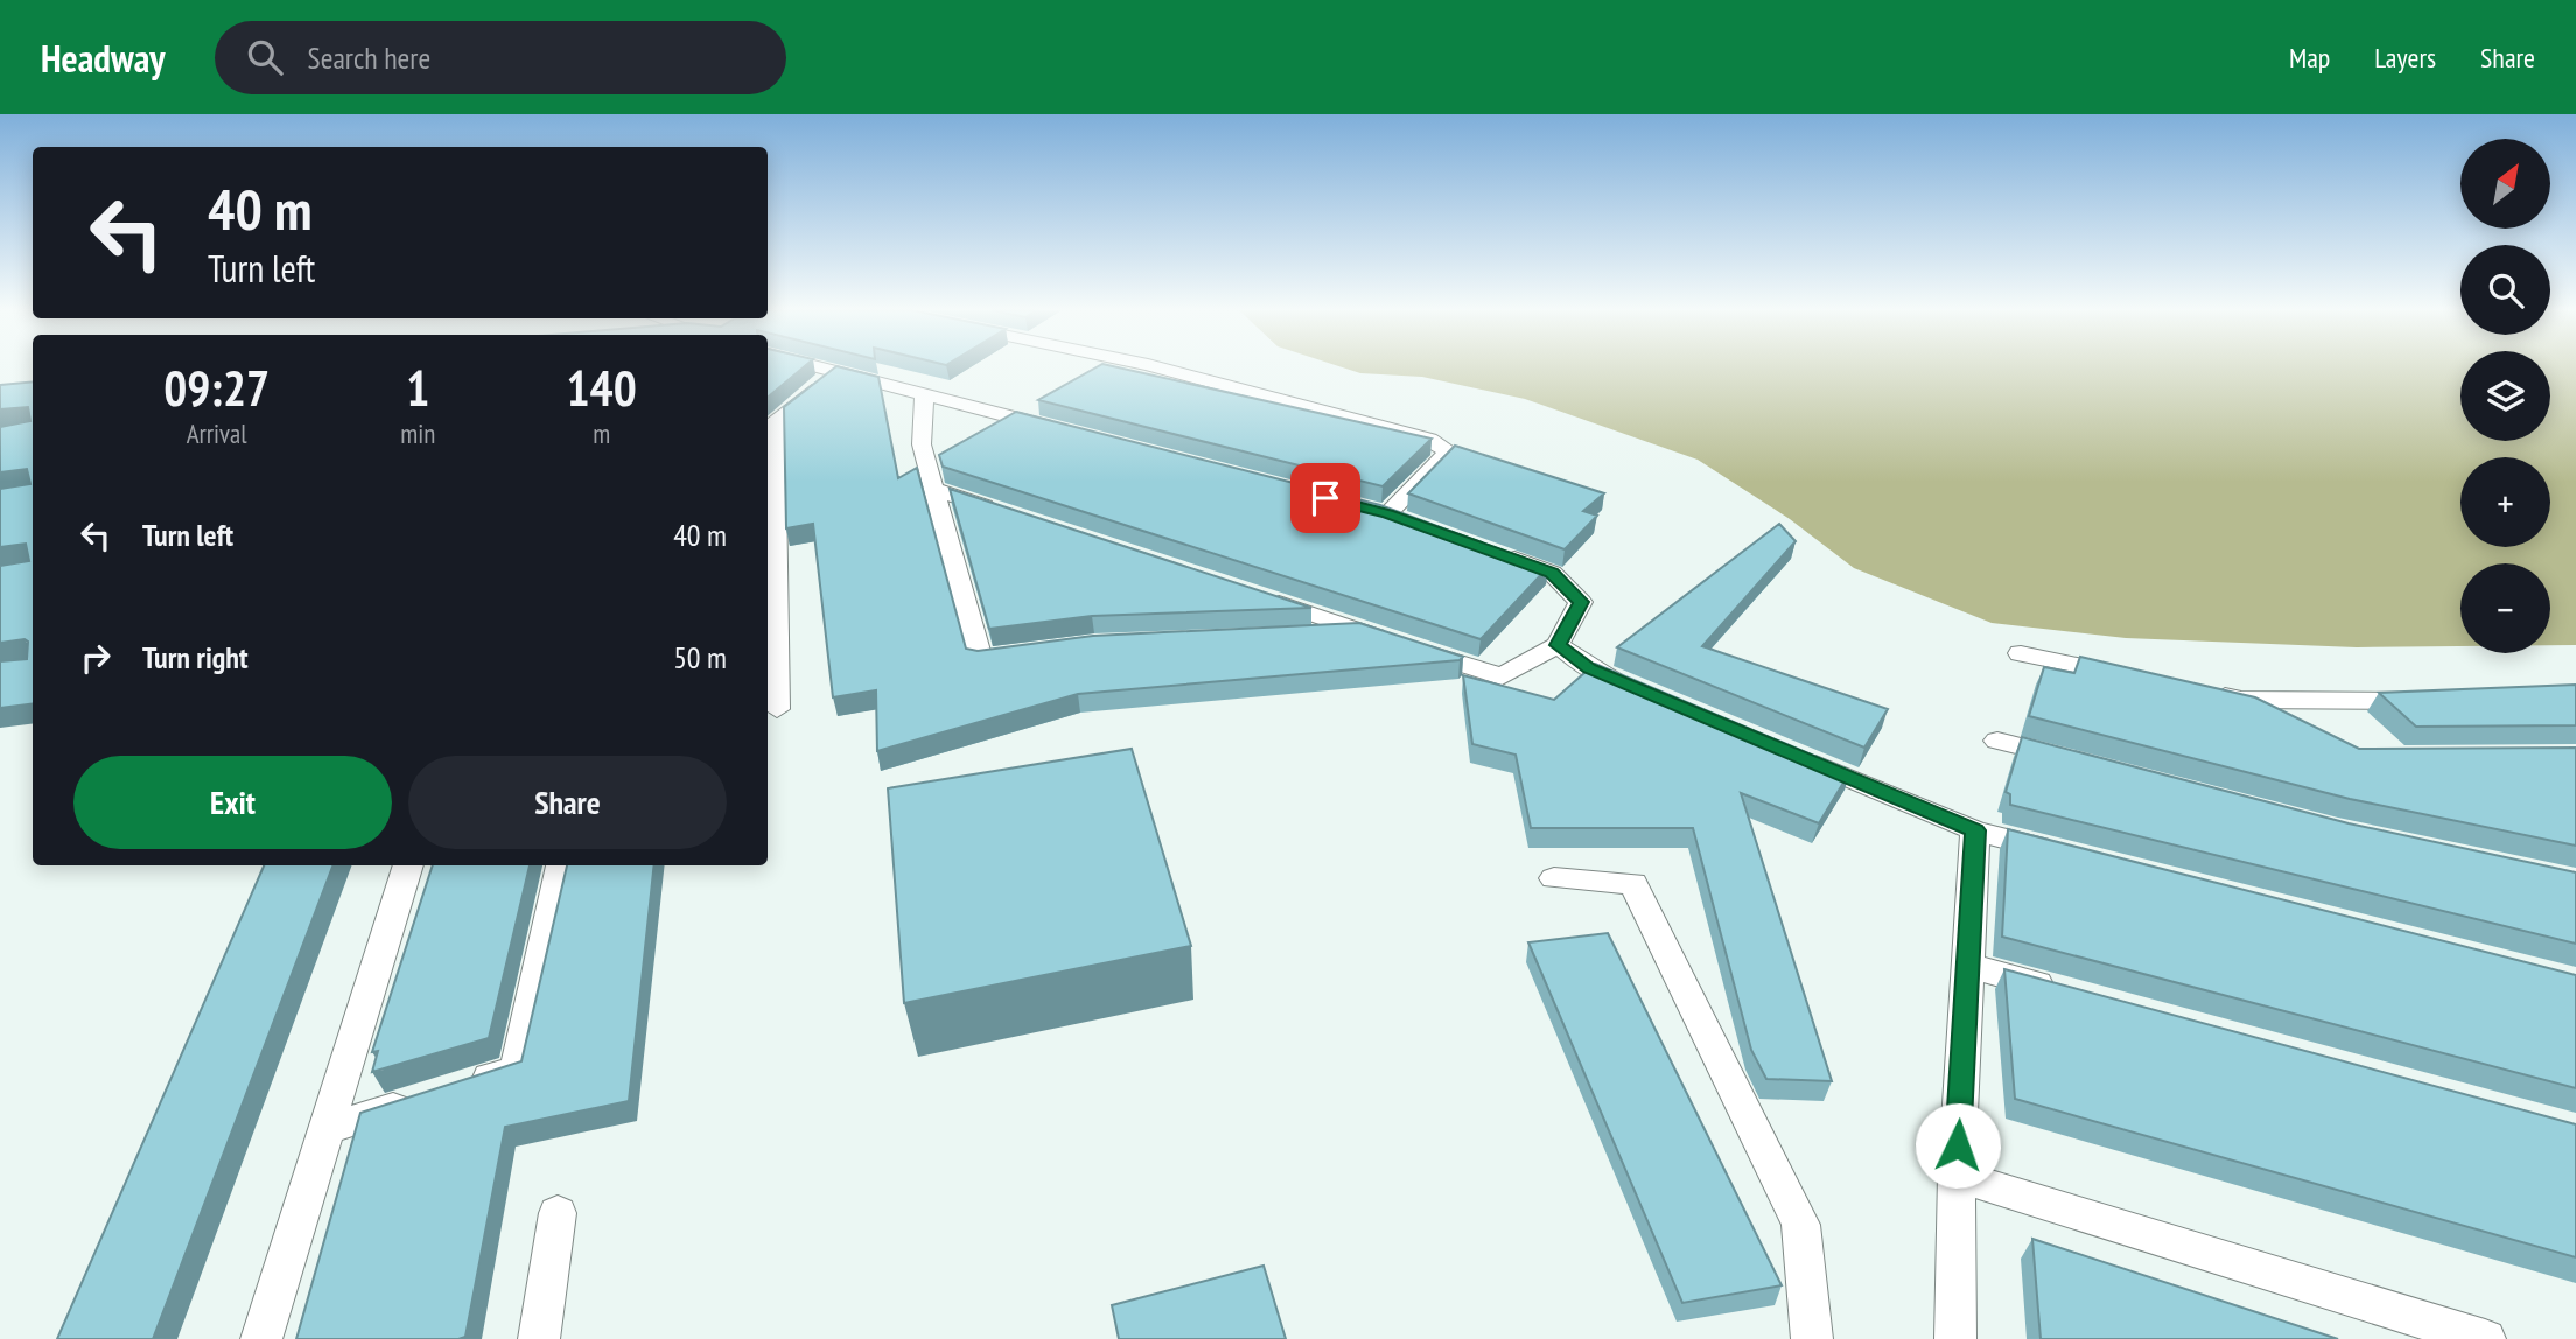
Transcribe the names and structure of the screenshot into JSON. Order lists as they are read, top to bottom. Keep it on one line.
{"north":"top right","page":{"header":"Headway","search":"Search here","nav":["Map","Layers","Share"],"map_buttons":["+","−"],"turn":["40 m","Turn left"],"eta":["09:27","Arrival","1","min","140","m"],"list":[{"name":"Turn left","value":"40 m"},{"name":"Turn right","value":"50 m"}],"buttons":["Exit","Share"]}}
